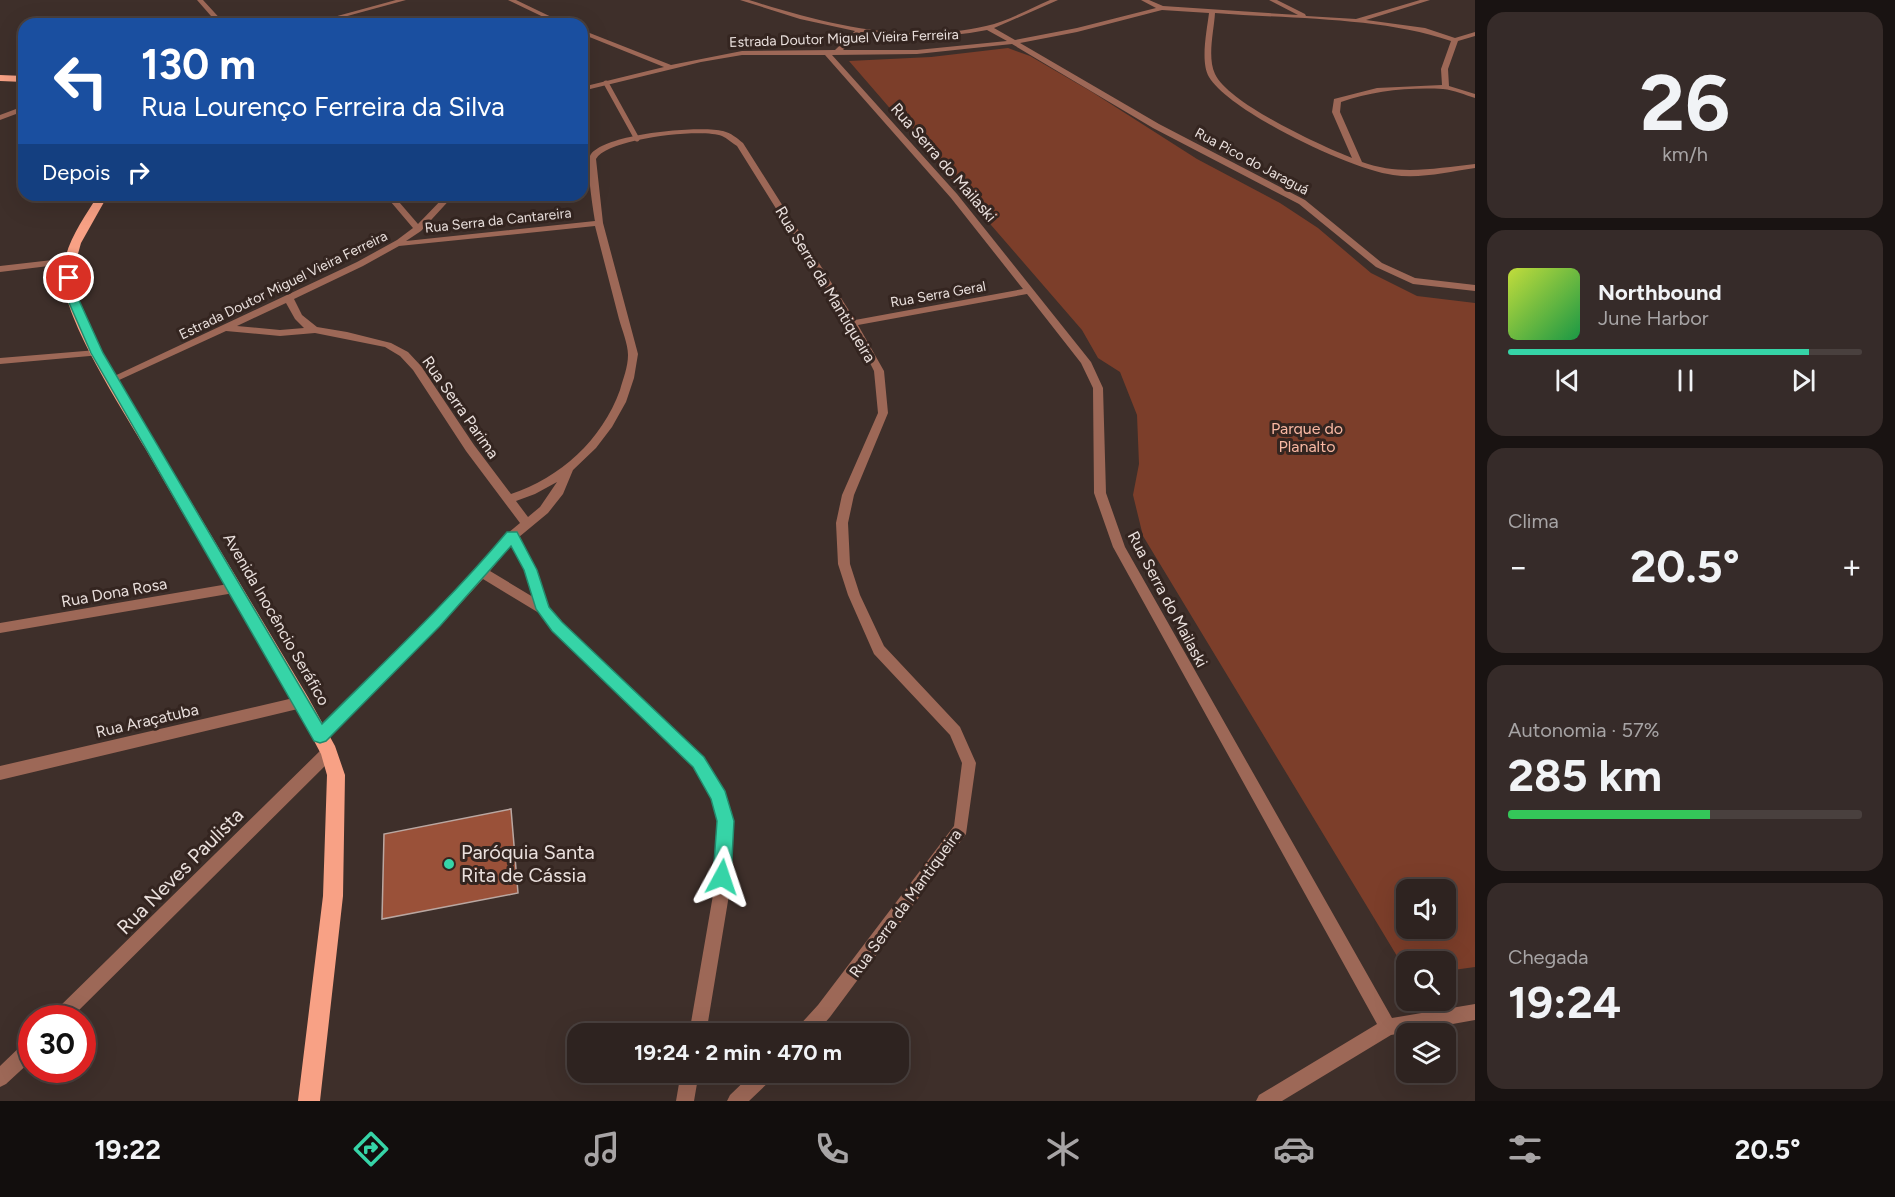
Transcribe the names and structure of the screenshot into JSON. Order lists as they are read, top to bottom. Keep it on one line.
{"streets":{"main road":["Avenida Inocêncio Seráfico"],"street":["Estrada Doutor Miguel Vieira Ferreira","Rua Pico do Jaraguá","Rua Serra do Mailaski","Rua Serra da Cantareira","Rua Serra da Mantiqueira","Rua Serra Geral","Rua Serra Parima","Rua Dona Rosa","Rua Araçatuba","Rua Neves Paulista"]},"crossings":[["Estrada Doutor Miguel Vieira Ferreira","Rua Pico do Jaraguá"],["Estrada Doutor Miguel Vieira Ferreira","Rua Serra do Mailaski"],["Estrada Doutor Miguel Vieira Ferreira","Rua Serra da Cantareira"],["Estrada Doutor Miguel Vieira Ferreira","Rua Serra Parima"],["Estrada Doutor Miguel Vieira Ferreira","Avenida Inocêncio Seráfico"],["Rua Serra do Mailaski","Rua Serra Geral"],["Rua Serra da Mantiqueira","Rua Serra Geral"],["Rua Dona Rosa","Avenida Inocêncio Seráfico"],["Avenida Inocêncio Seráfico","Rua Araçatuba"],["Avenida Inocêncio Seráfico","Rua Neves Paulista"]],"parks":["Parque do Planalto"],"places":["Paróquia Santa Rita de Cássia"],"page":{"tile":[["26","km/h"],"Clima",["Autonomia · 57%","285 km"],["Chegada","19:24"]],"turn":["130 m","Rua Lourenço Ferreira da Silva"],"then":"Depois","song":["Northbound","June Harbor"],"heat":["−","20.5°","+"],"limit":"30","trip":"19:24 · 2 min · 470 m","tabs":["19:22","20.5°"]}}
